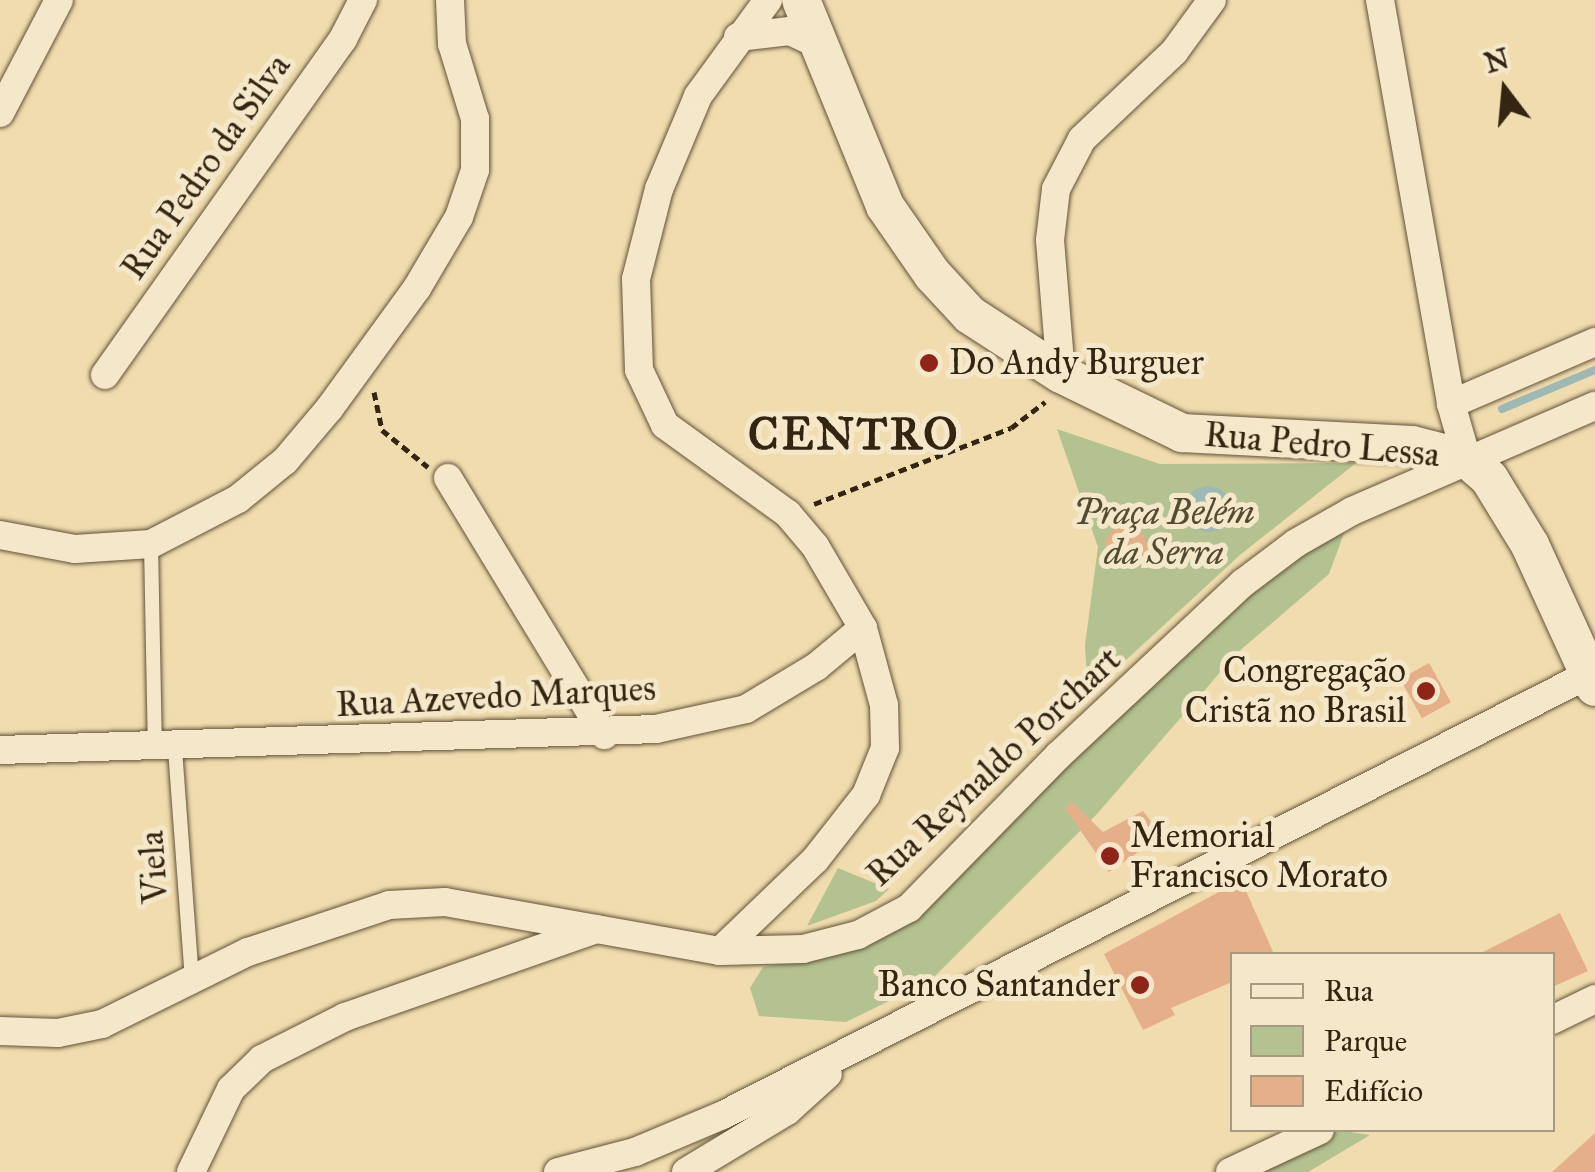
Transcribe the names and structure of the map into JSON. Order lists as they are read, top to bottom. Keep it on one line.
{"streets":{"main road":["Rua Pedro Lessa"],"street":["Rua Pedro da Silva","Rua Azevedo Marques","Rua Reynaldo Porchart"],"lane":["Viela"]},"crossings":[["Rua Pedro Lessa","Rua Reynaldo Porchart"],["Rua Azevedo Marques","Viela"],["Rua Reynaldo Porchart","Viela"]],"districts":["CENTRO"],"parks":["Praça Belém da Serra"],"places":["Do Andy Burguer","Congregação Cristã no Brasil","Memorial Francisco Morato","Banco Santander"],"legend":["Rua","Parque","Edifício"],"north":"top"}
